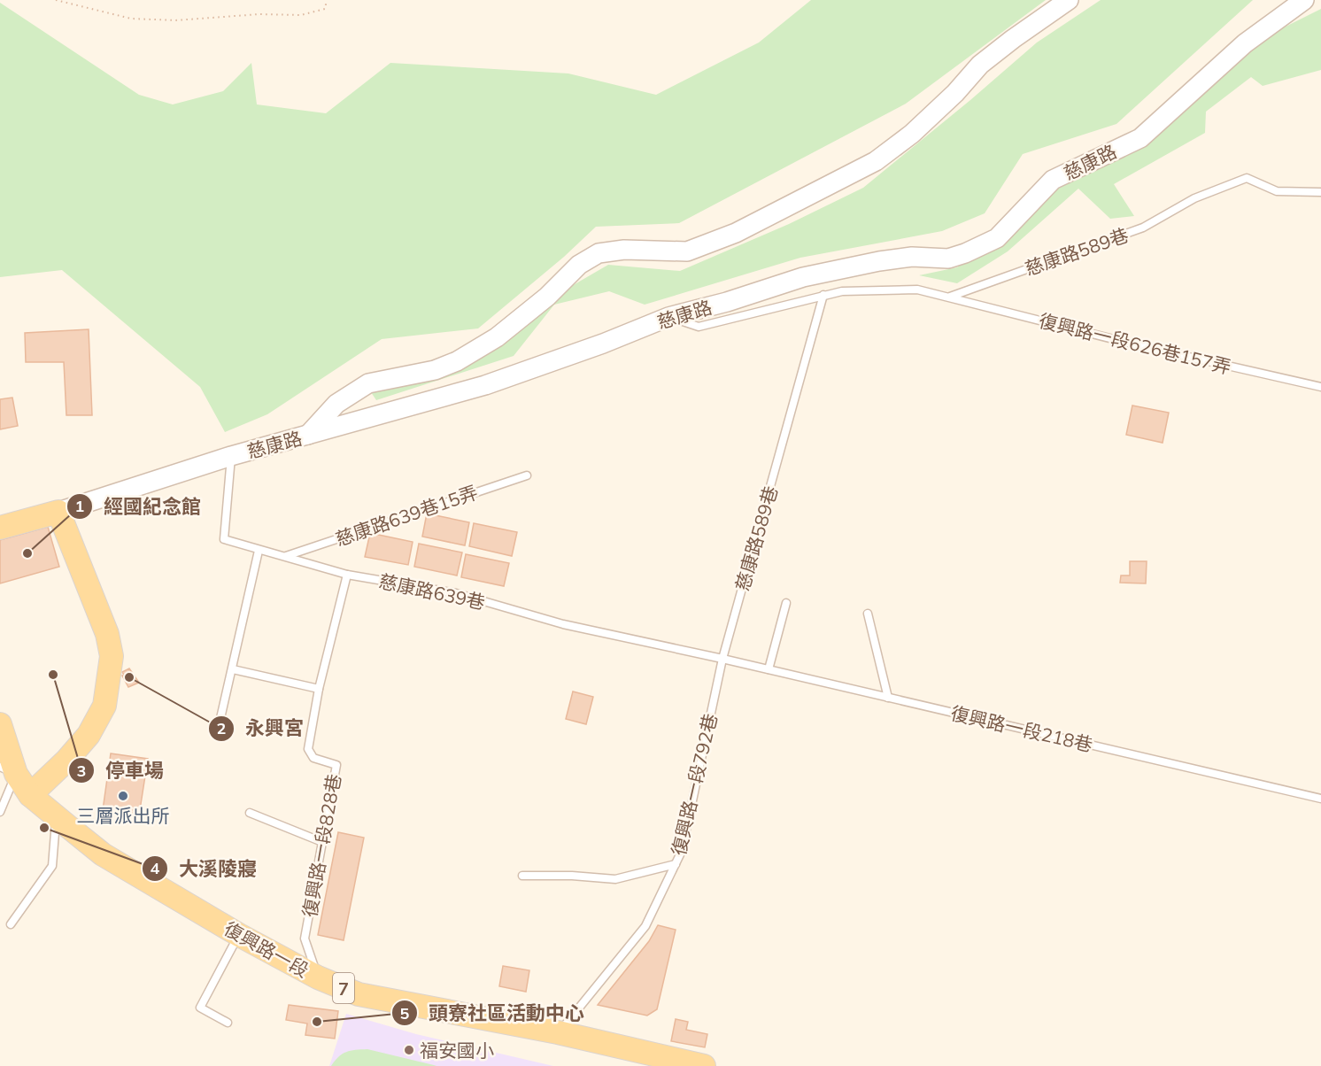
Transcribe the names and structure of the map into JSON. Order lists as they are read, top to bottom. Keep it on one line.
{"streets":{"main road":["慈康路","復興路一段","7"],"lane":["慈康路589巷","復興路一段626巷157弄","慈康路639巷15弄","慈康路639巷","復興路一段218巷","復興路一段792巷","復興路一段828巷"]},"crossings":[["慈康路","慈康路639巷"],["慈康路589巷","復興路一段626巷157弄"],["慈康路589巷","慈康路639巷"],["慈康路589巷","復興路一段218巷"],["慈康路589巷","復興路一段792巷"],["慈康路639巷15弄","慈康路639巷"],["慈康路639巷","復興路一段218巷"],["慈康路639巷","復興路一段792巷"],["慈康路639巷","復興路一段828巷"],["復興路一段218巷","復興路一段792巷"],["復興路一段792巷","復興路一段"],["復興路一段828巷","復興路一段"]],"places":["經國紀念館","停車場","永興宮","三層派出所","大溪陵寢","頭寮社區活動中心","福安國小"]}
